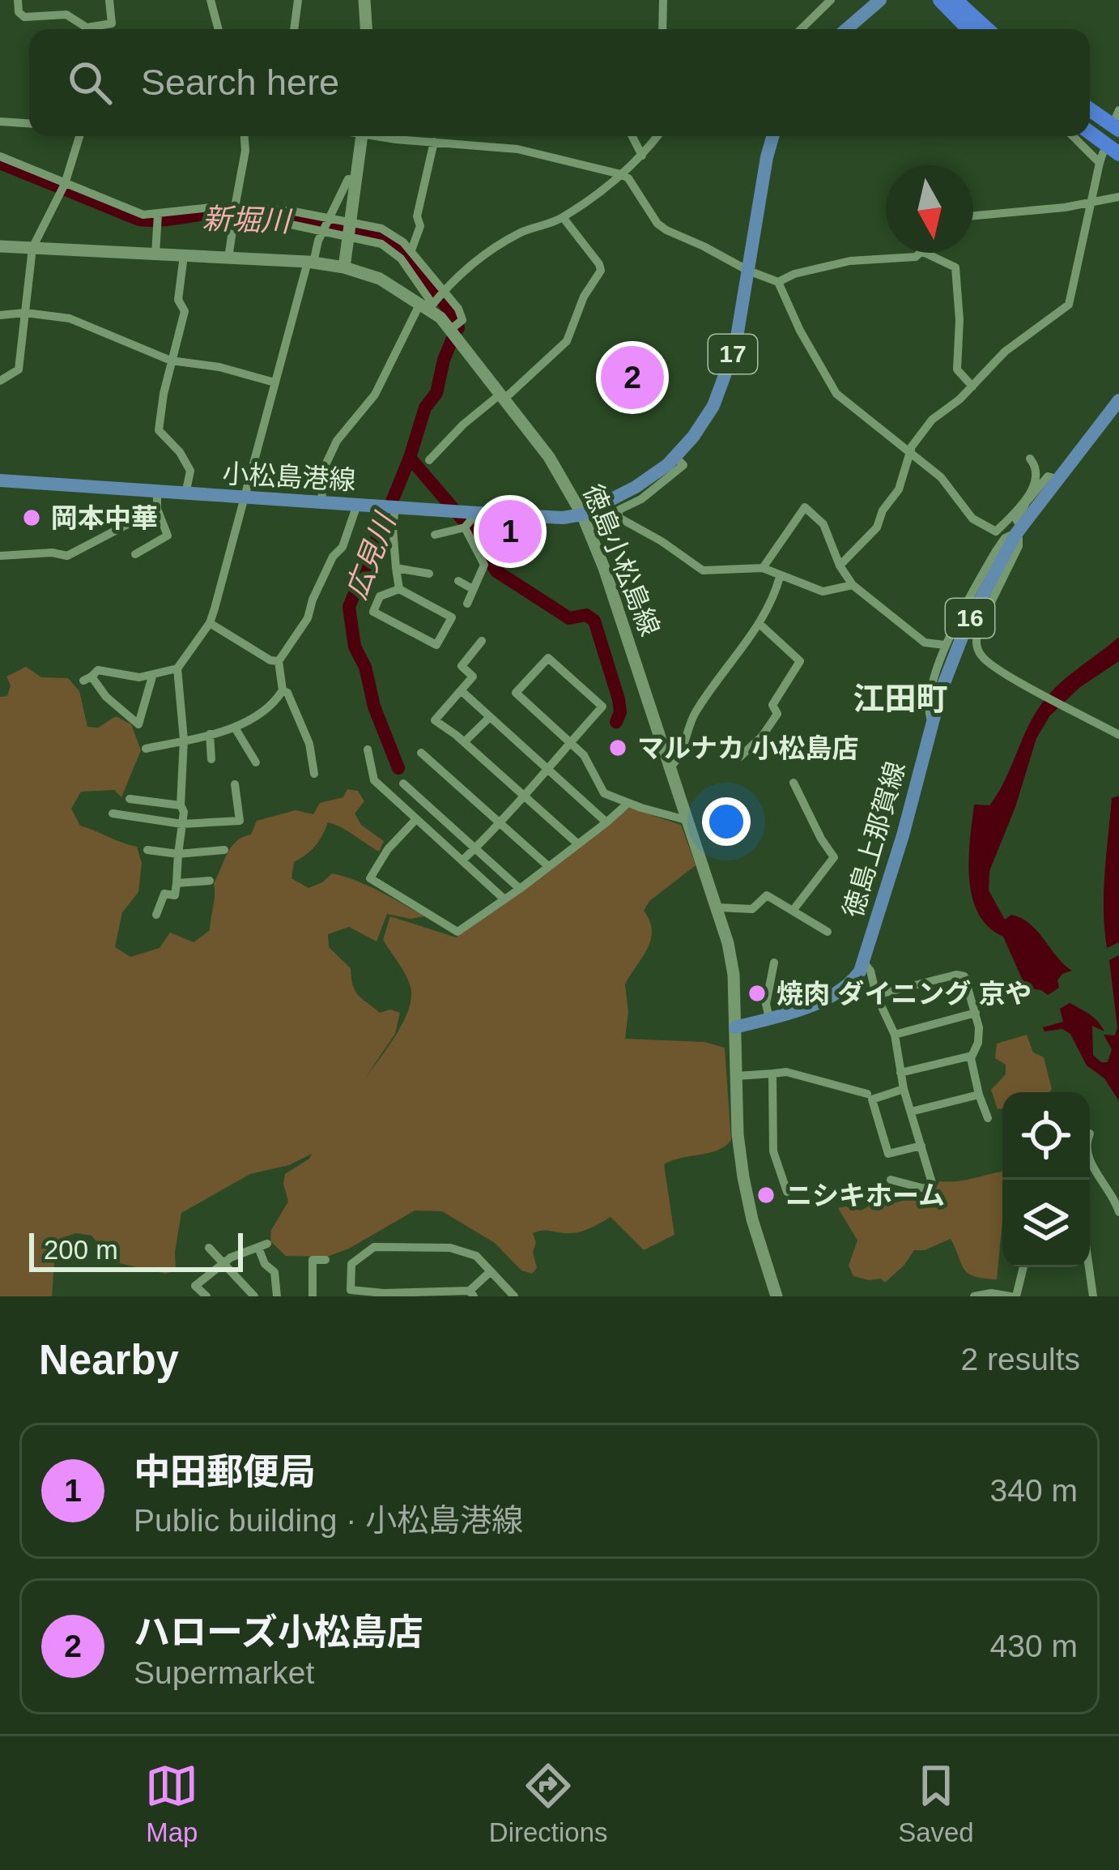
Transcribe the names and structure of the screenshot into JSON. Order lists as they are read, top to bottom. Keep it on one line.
{"streets":{"main road":["17","小松島港線","徳島小松島線","16","徳島上那賀線"]},"crossings":[["小松島港線","徳島小松島線"],["徳島小松島線","徳島上那賀線"]],"districts":["江田町"],"water":["新堀川","広見川"],"places":["岡本中華","マルナカ 小松島店","焼肉 ダイニング 京や","ニシキホーム"],"scale_bar":"200 m","north":"bottom","page":{"search":"Search here","pins":["2","1"],"scale":"200 m","heading":["Nearby","2 results"],"list":[{"mark":"1","name":"中田郵便局","note":"Public building · 小松島港線","value":"340 m"},{"mark":"2","name":"ハローズ小松島店","note":"Supermarket","value":"430 m"}],"nav":["Map","Directions","Saved"]}}
